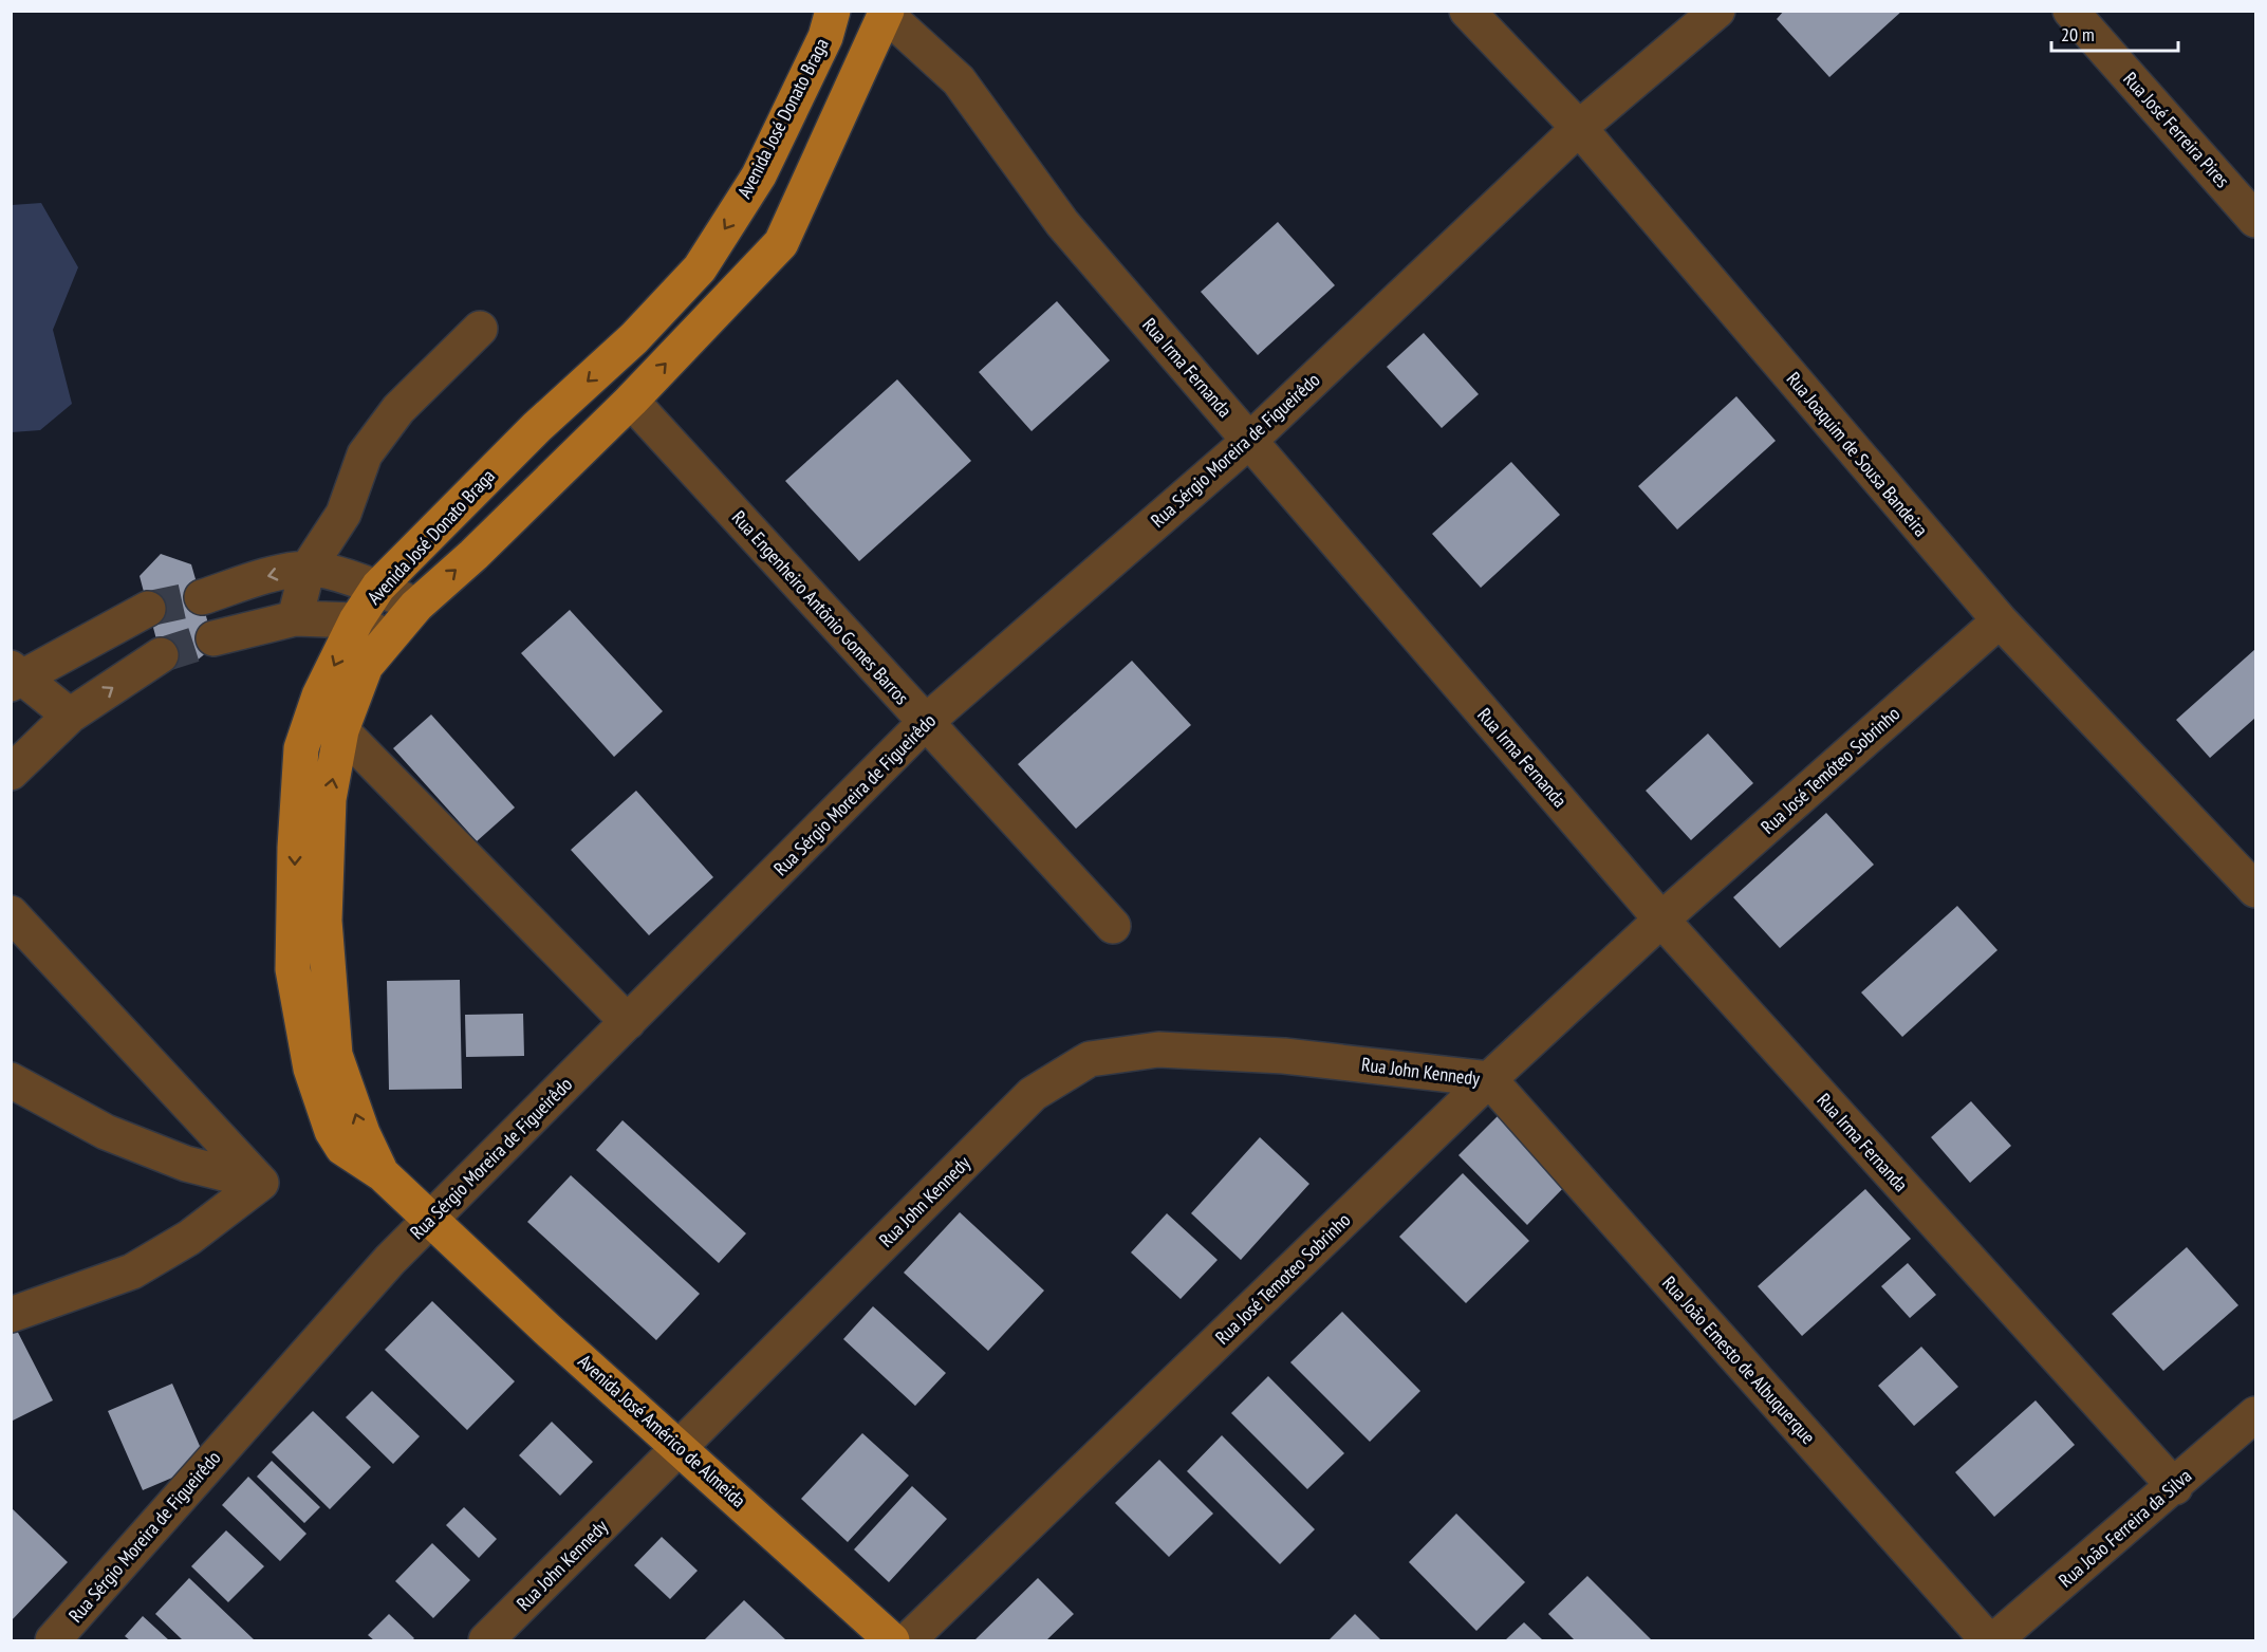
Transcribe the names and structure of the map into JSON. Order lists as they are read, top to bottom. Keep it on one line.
{"streets":{"main road":["Avenida José Donato Braga","Avenida José Américo de Almeida"],"street":["Rua José Ferreira Pires","Rua Irma Fernanda","Rua Sérgio Moreira de Figueirêdo","Rua Joaquim de Sousa Bandeira","Rua Engenheiro Antõnio Gomes Barros","Rua José Temóteo Sobrinho","Rua John Kennedy","Rua José Temoteo Sobrinho","Rua João Emesto de Albuquerque","Rua João Ferreira da Silva"]},"crossings":[["Avenida José Donato Braga","Rua Irma Fernanda"],["Avenida José Donato Braga","Rua Sérgio Moreira de Figueirêdo"],["Avenida José Donato Braga","Rua Engenheiro Antõnio Gomes Barros"],["Avenida José Donato Braga","Avenida José Américo de Almeida"],["Rua Irma Fernanda","Rua Sérgio Moreira de Figueirêdo"],["Rua Irma Fernanda","Rua José Temóteo Sobrinho"],["Rua Irma Fernanda","Rua José Temoteo Sobrinho"],["Rua Irma Fernanda","Rua João Ferreira da Silva"],["Rua Sérgio Moreira de Figueirêdo","Rua Joaquim de Sousa Bandeira"],["Rua Sérgio Moreira de Figueirêdo","Rua Engenheiro Antõnio Gomes Barros"],["Rua Sérgio Moreira de Figueirêdo","Avenida José Américo de Almeida"],["Rua Joaquim de Sousa Bandeira","Rua José Temóteo Sobrinho"],["Rua José Temóteo Sobrinho","Rua José Temoteo Sobrinho"],["Rua John Kennedy","Rua José Temoteo Sobrinho"],["Rua John Kennedy","Rua João Emesto de Albuquerque"],["Rua John Kennedy","Avenida José Américo de Almeida"],["Rua José Temoteo Sobrinho","Rua João Emesto de Albuquerque"]],"scale_bar":"20 m"}
